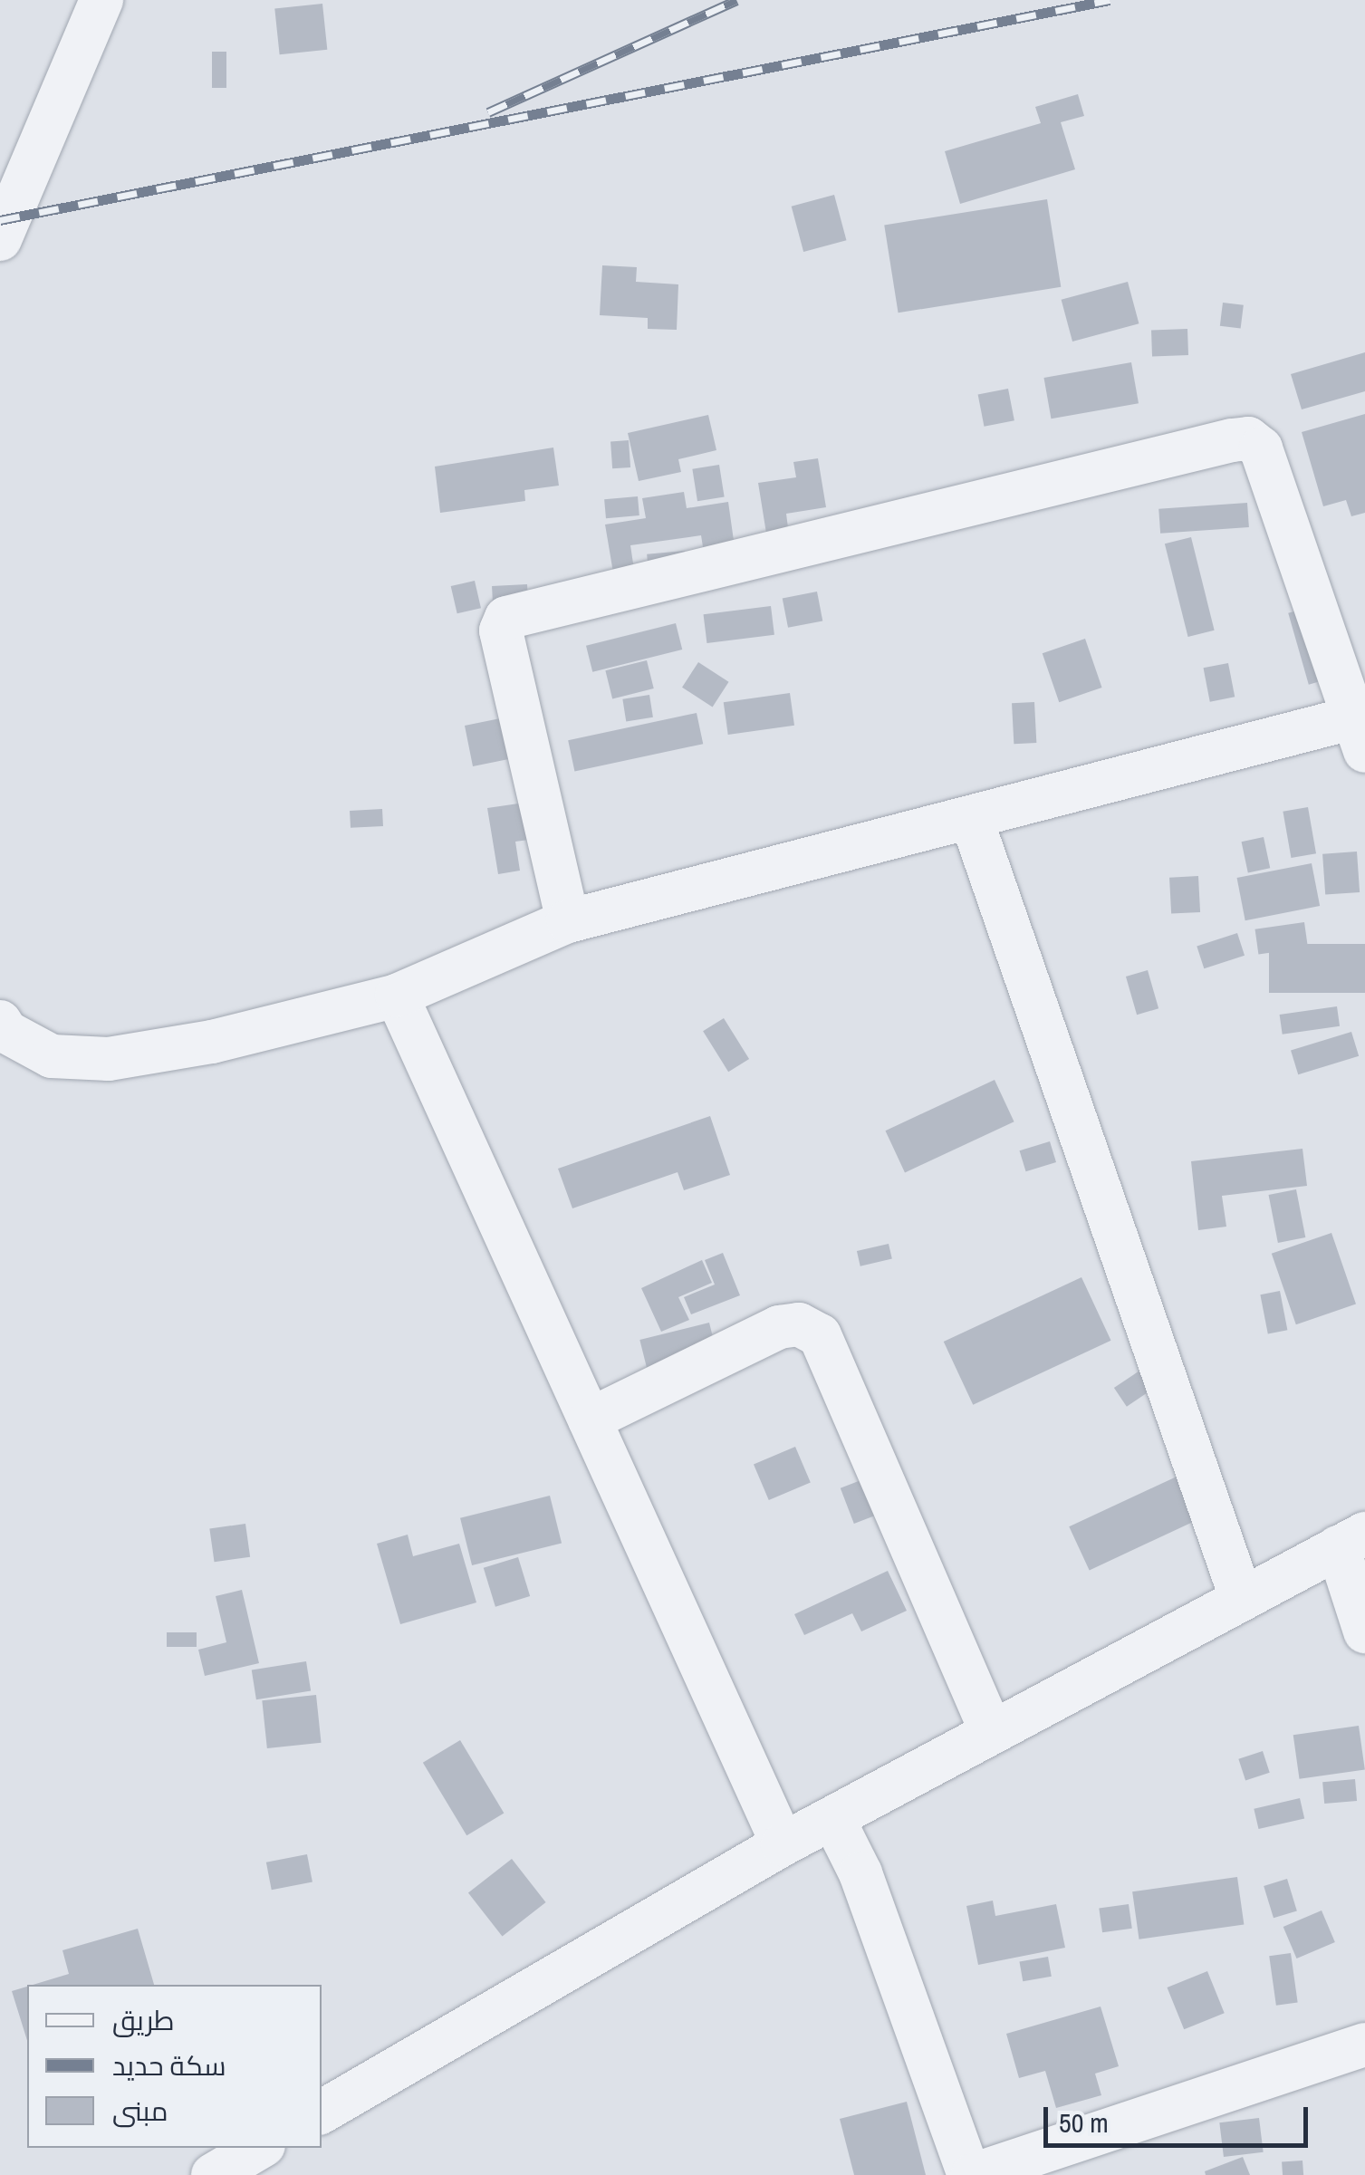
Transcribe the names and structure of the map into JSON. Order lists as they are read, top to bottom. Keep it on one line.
{"legend":["طريق","سكة حديد","مبنى"],"scale_bar":"50 m"}
